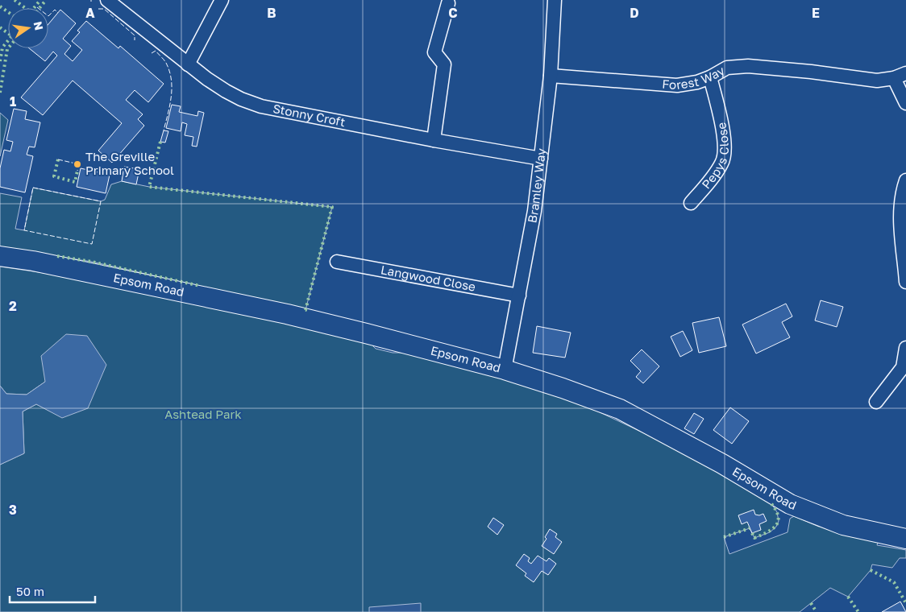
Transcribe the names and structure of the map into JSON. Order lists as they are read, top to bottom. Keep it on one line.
{"streets":{"highway":["Epsom Road"],"street":["Forest Way","Stonny Croft","Pepys Close","Bramley Way","Langwood Close"]},"crossings":[["Forest Way","Pepys Close"],["Forest Way","Bramley Way"],["Stonny Croft","Bramley Way"],["Bramley Way","Langwood Close"],["Bramley Way","Epsom Road"]],"parks":["Ashtead Park"],"places":["The Greville Primary School"],"scale_bar":"50 m","north":"right","grid":{"columns":["A","B","C","D","E"],"rows":["1","2","3"]}}
